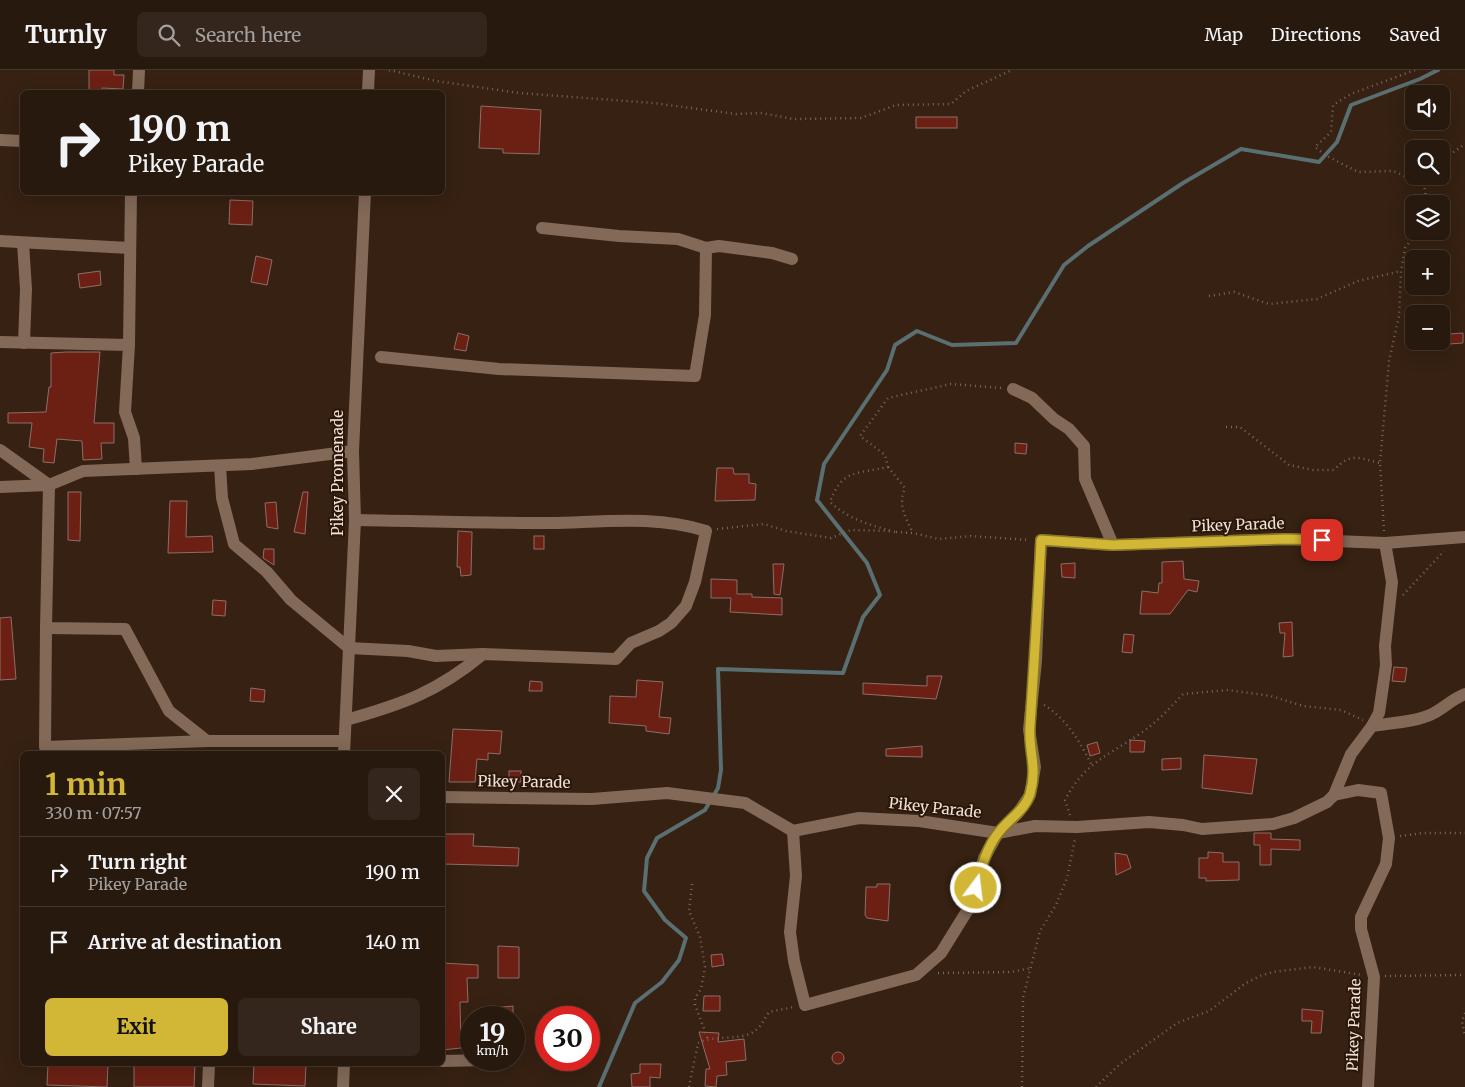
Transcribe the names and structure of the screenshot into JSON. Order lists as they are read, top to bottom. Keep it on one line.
{"streets":{"street":["Pikey Promenade","Pikey Parade"]},"page":{"header":"Turnly","search":"Search here","nav":["Map","Directions","Saved"],"map_buttons":["+","−"],"turn":["190 m","Pikey Parade"],"heading":["1 min","330 m · 07:57"],"list":[{"name":"Turn right","note":"Pikey Parade","value":"190 m"},{"name":"Arrive at destination","value":"140 m"}],"buttons":["Exit","Share"],"speed":"19 km/h","limit":"30"}}
